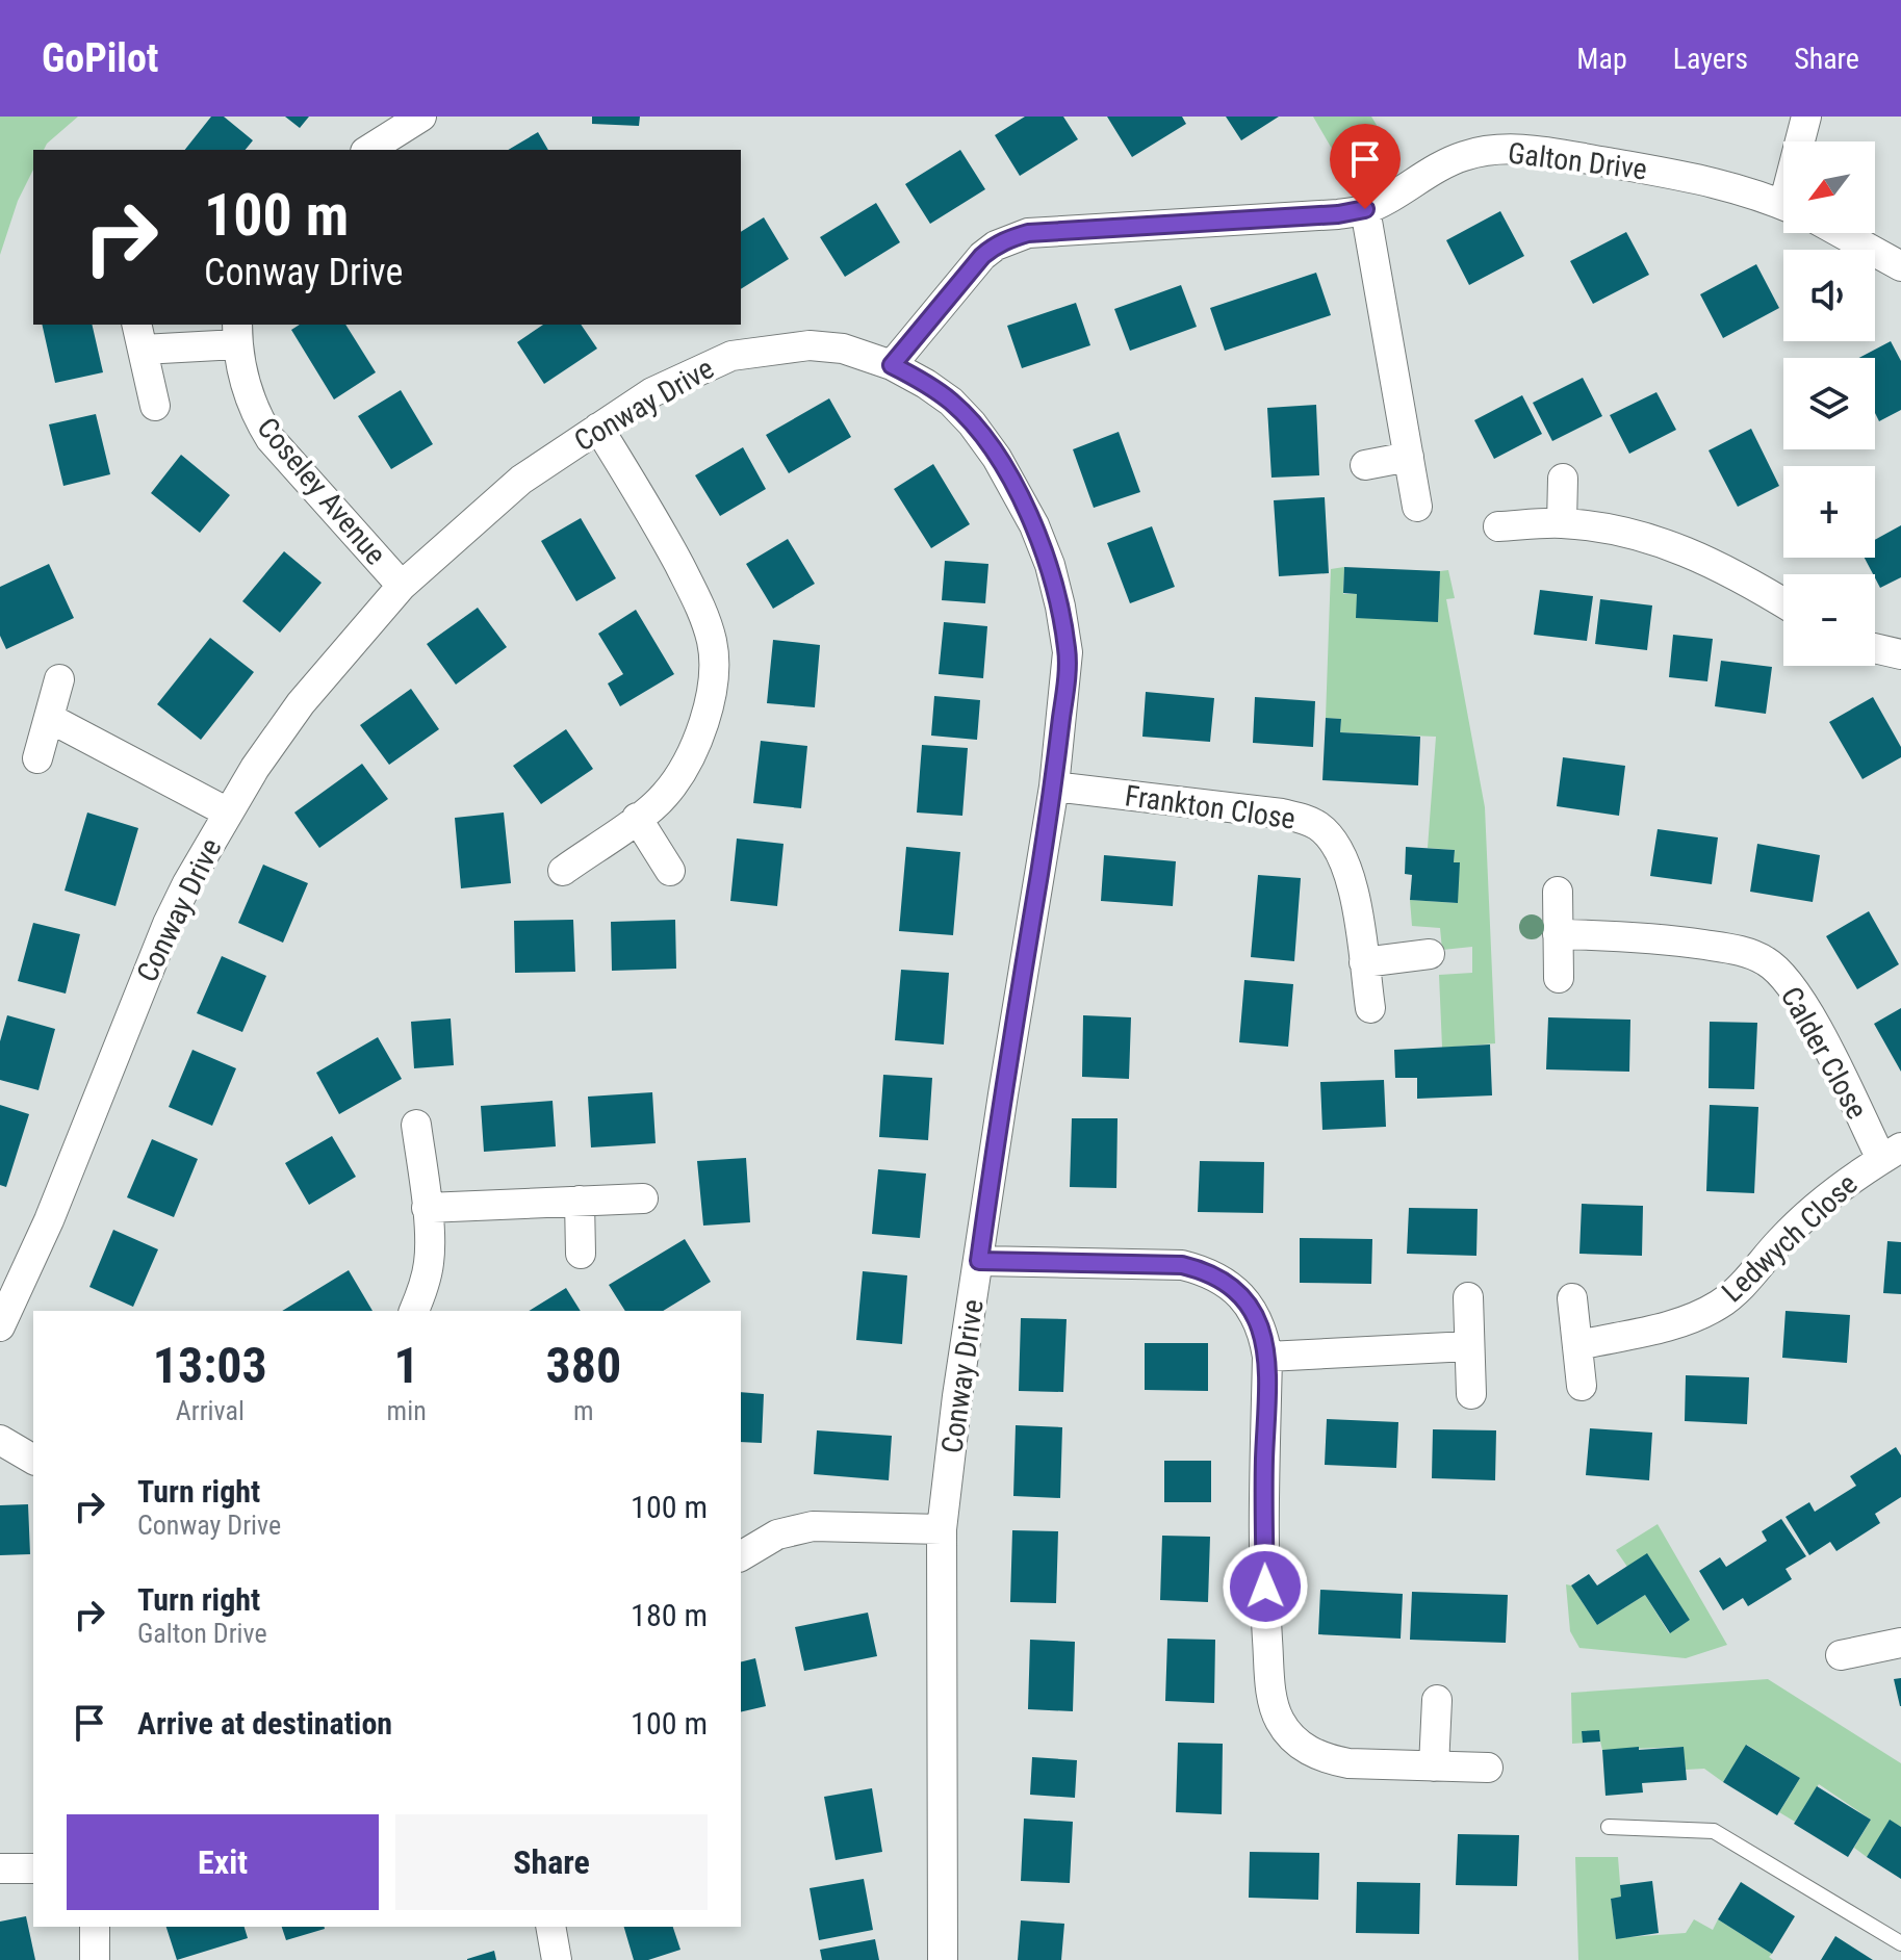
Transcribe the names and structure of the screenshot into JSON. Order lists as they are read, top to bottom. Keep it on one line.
{"streets":{"street":["Galton Drive","Conway Drive","Coseley Avenue","Frankton Close","Calder Close","Ledwych Close"]},"crossings":[["Galton Drive","Conway Drive"],["Conway Drive","Coseley Avenue"],["Conway Drive","Frankton Close"],["Calder Close","Ledwych Close"]],"north":"bottom left","page":{"header":"GoPilot","nav":["Map","Layers","Share"],"map_buttons":["+","−"],"turn":["100 m","Conway Drive"],"eta":["13:03","Arrival","1","min","380","m"],"list":[{"name":"Turn right","note":"Conway Drive","value":"100 m"},{"name":"Turn right","note":"Galton Drive","value":"180 m"},{"name":"Arrive at destination","value":"100 m"}],"buttons":["Exit","Share"]}}
